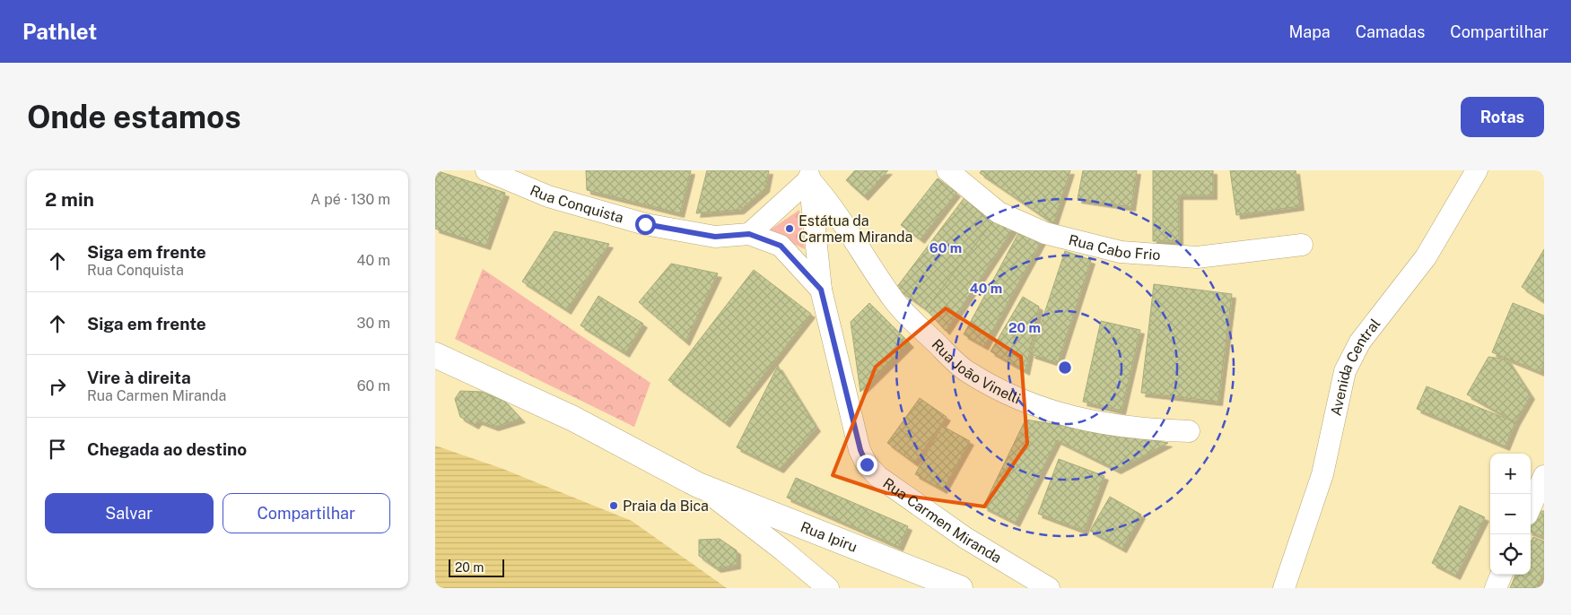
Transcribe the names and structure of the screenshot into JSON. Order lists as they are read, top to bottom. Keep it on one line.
{"streets":{"street":["Rua Conquista","Rua Cabo Frio","Avenida Central","Rua João Vinelli","Rua Carmen Miranda","Rua Ipiru"]},"crossings":[["Rua João Vinelli","Rua Carmen Miranda"]],"places":["Estátua da Carmem Miranda","Praia da Bica"],"scale_bar":"20 m","page":{"header":"Pathlet","nav":["Mapa","Camadas","Compartilhar"],"buttons":["Rotas",["Salvar","Compartilhar"]],"title":"Onde estamos","heading":["2 min","A pé · 130 m"],"list":[["Siga em frente","Rua Conquista","40 m"],["Siga em frente","30 m"],["Vire à direita","Rua Carmen Miranda","60 m"],"Chegada ao destino"],"map_buttons":["+","−"],"scale":"20 m"},"rings":["60 m","40 m","20 m"]}
